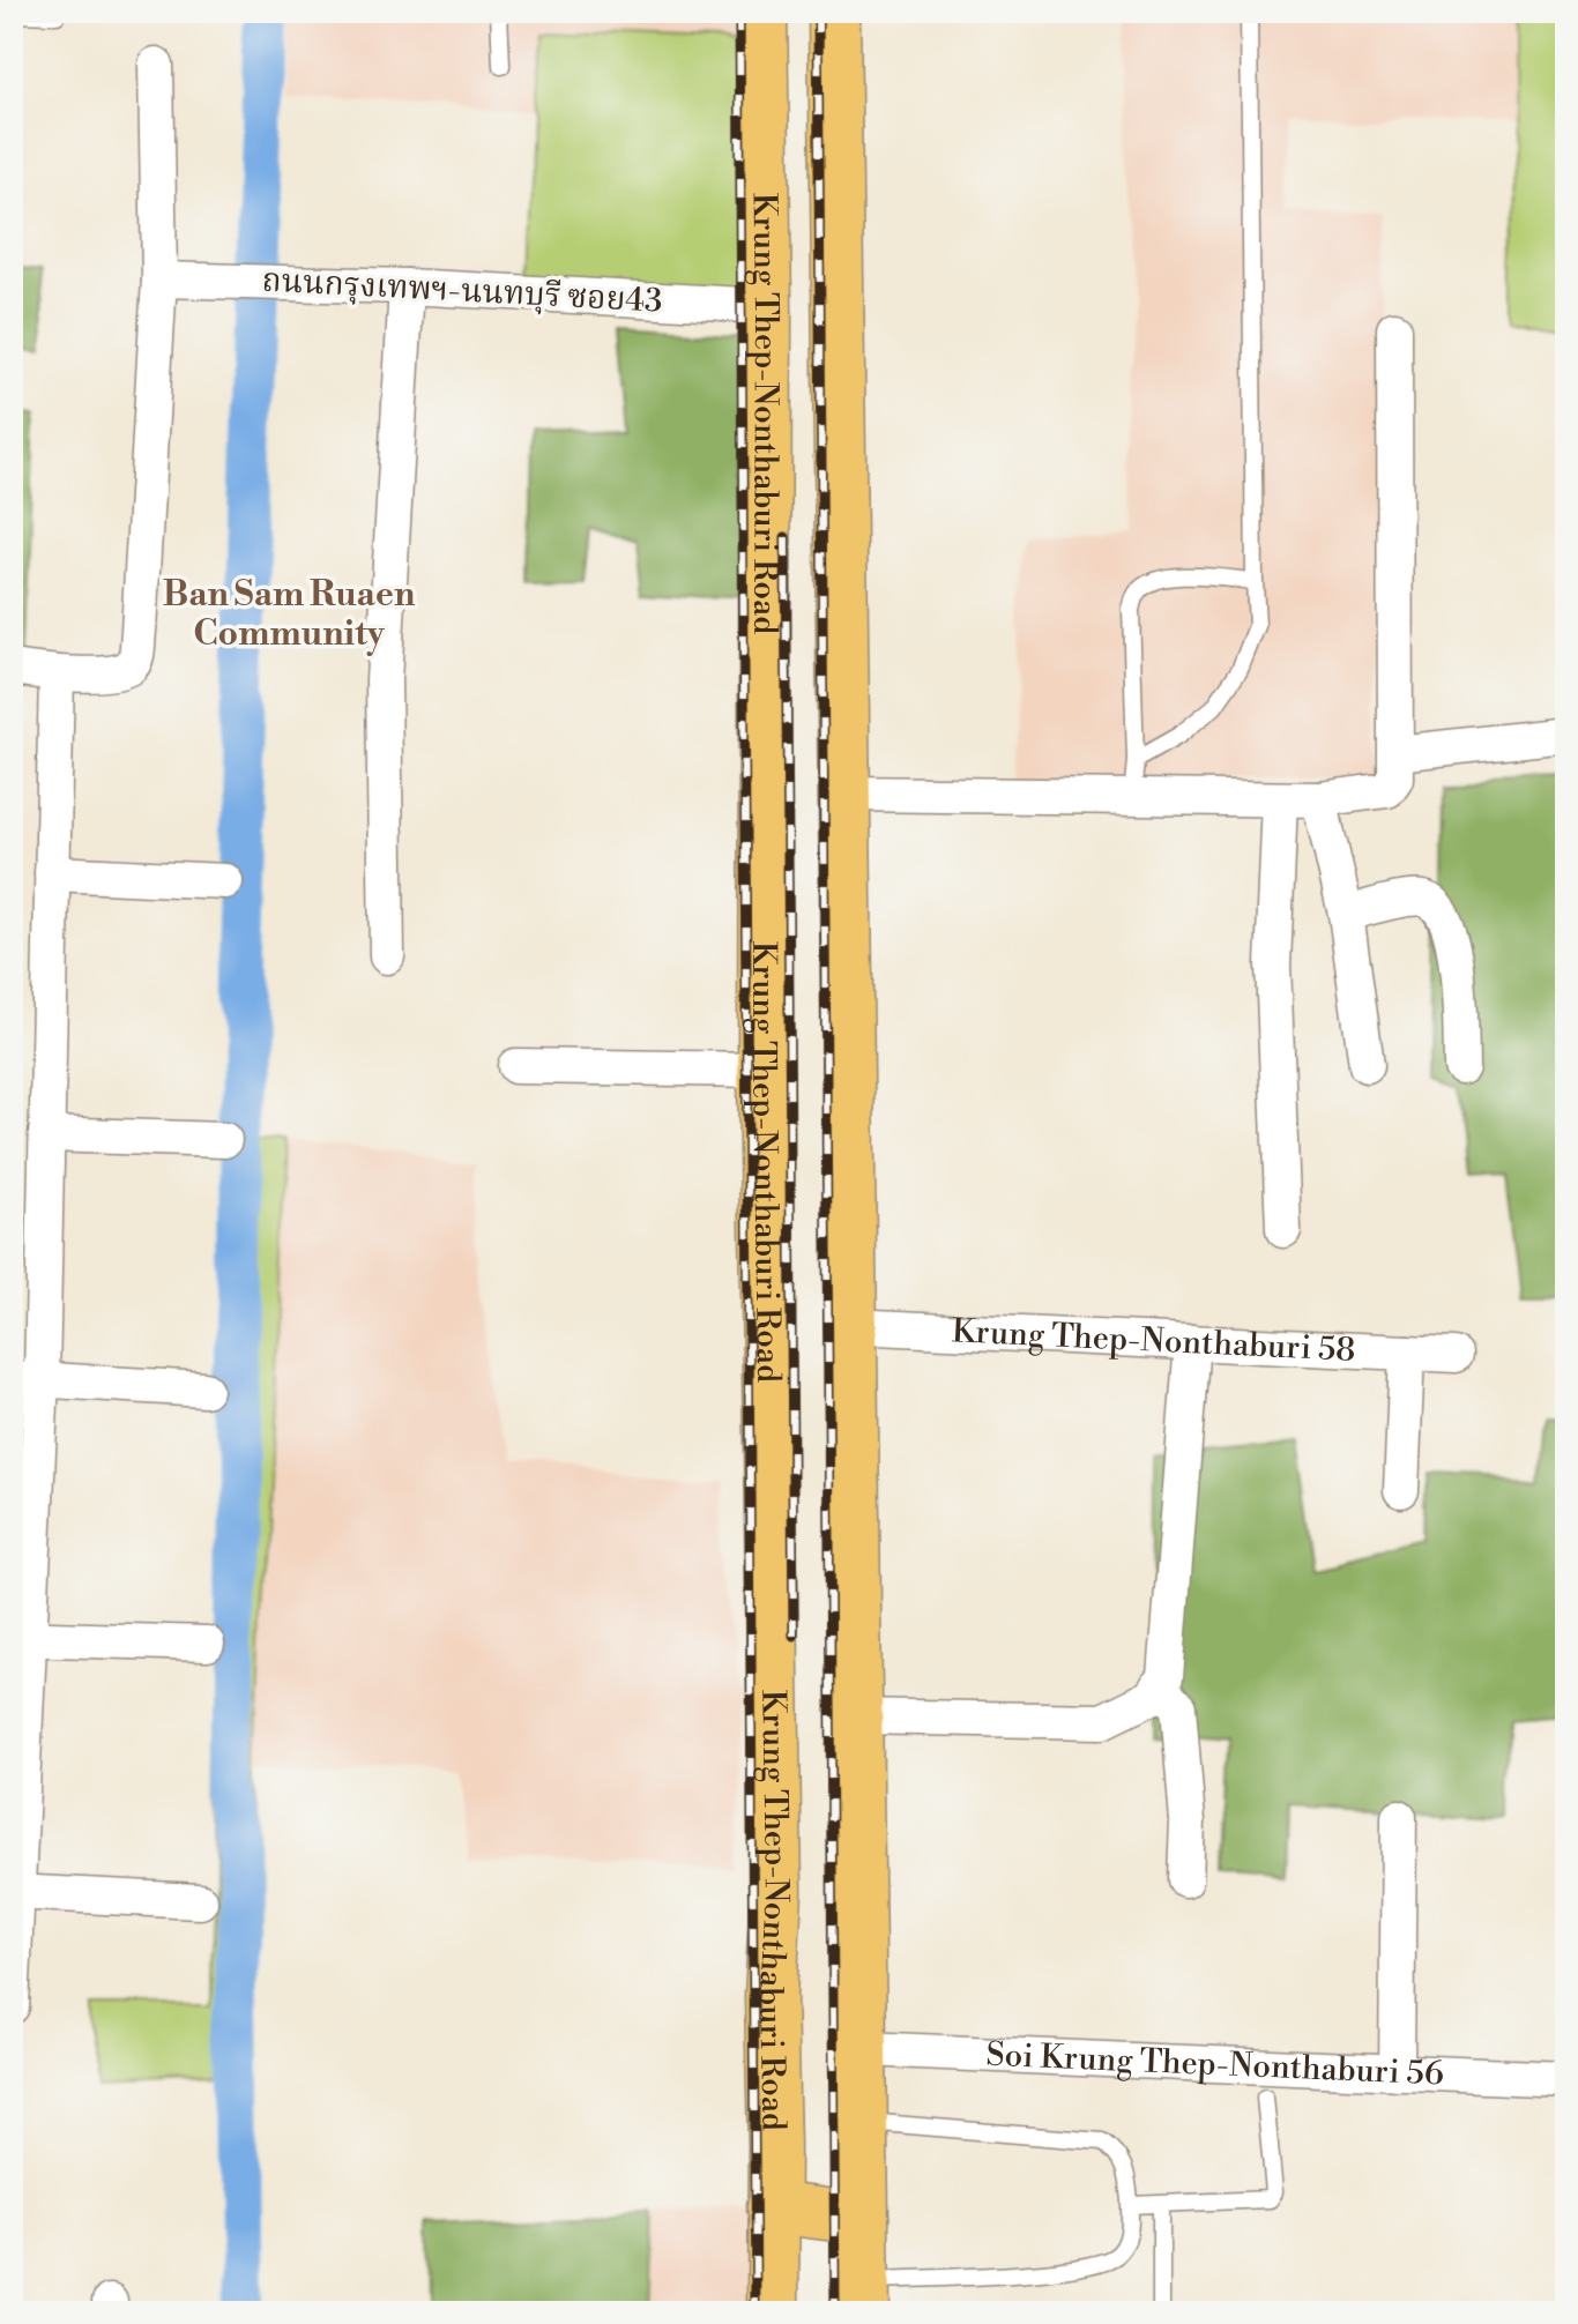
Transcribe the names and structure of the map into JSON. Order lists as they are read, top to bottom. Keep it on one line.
{"streets":{"main road":["Krung Thep-Nonthaburi Road"],"street":["ถนนกรุงเทพฯ-นนทบุรี ซอย43","Krung Thep-Nonthaburi 58","Soi Krung Thep-Nonthaburi 56"]},"crossings":[["ถนนกรุงเทพฯ-นนทบุรี ซอย43","Krung Thep-Nonthaburi Road"]],"districts":["Ban Sam Ruaen Community"]}
